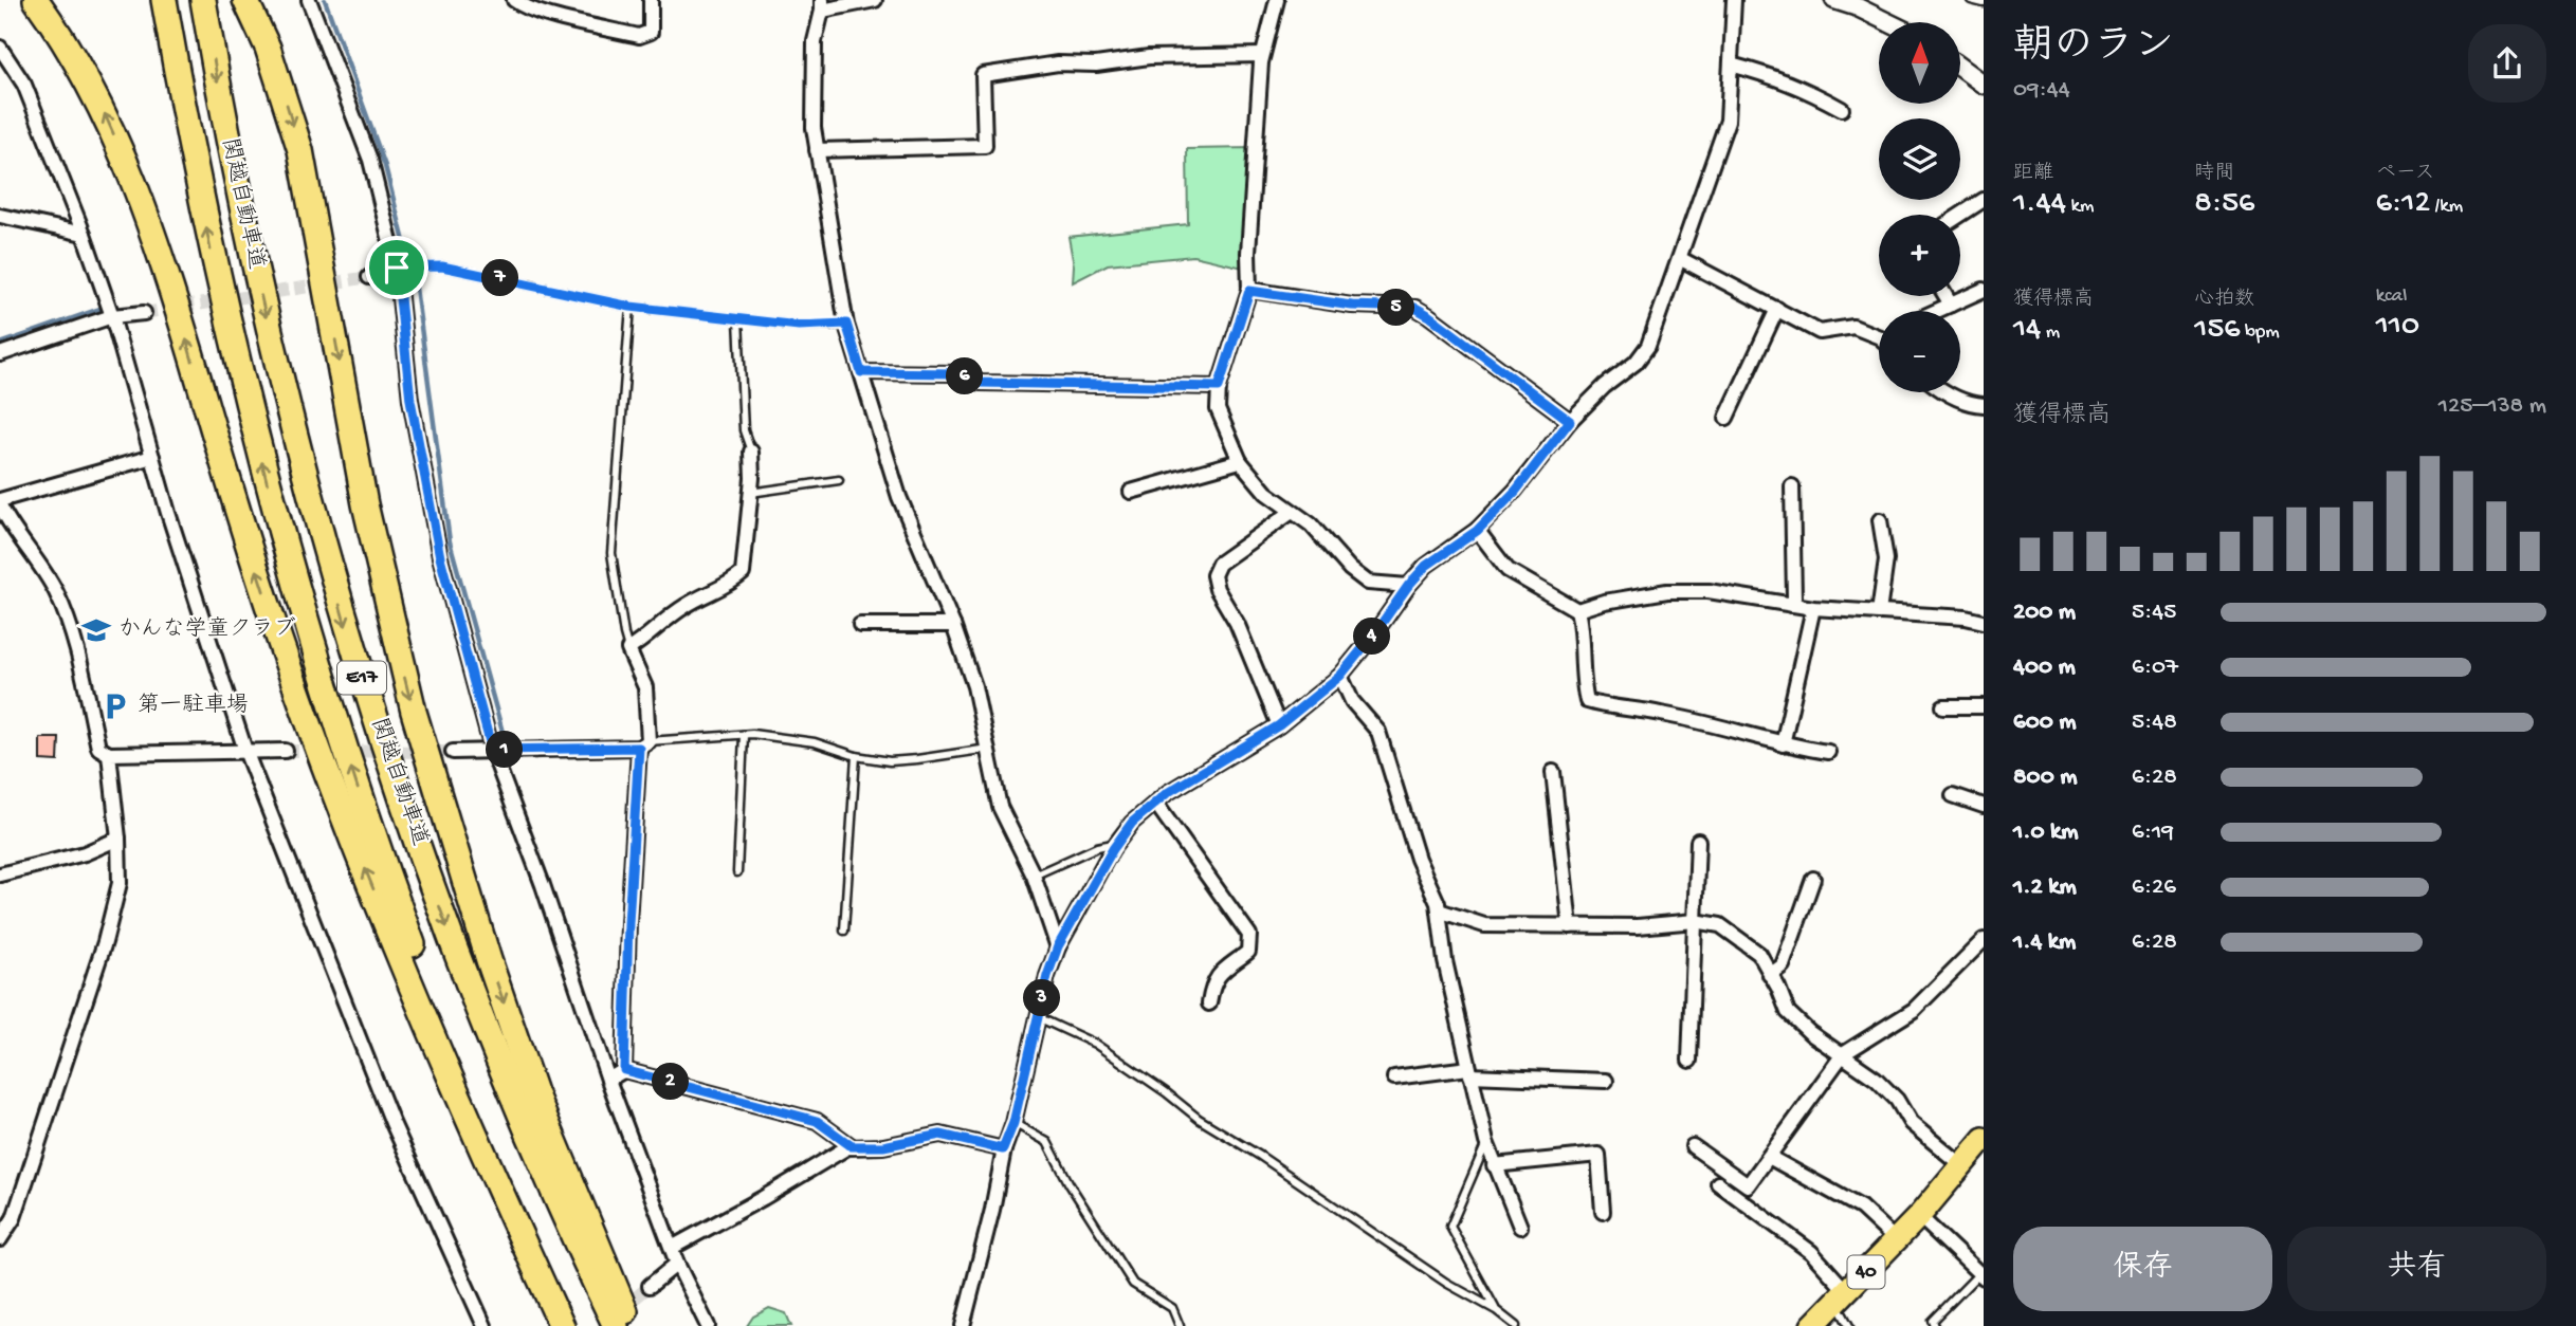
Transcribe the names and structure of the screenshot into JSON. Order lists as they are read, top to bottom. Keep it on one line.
{"streets":{"highway":["関越自動車道","E17"],"main road":["40"]},"places":{"school or university":["かんな学童クラブ"],"parking":["第一駐車場"]},"north":"top","page":{"heading":["朝のラン","09:44"],"map_buttons":["+","−"],"stats":[["距離","1.44 km"],["時間","8:56"],["ペース","6:12 /km"],["獲得標高","14 m"],["心拍数","156 bpm"],["kcal","110"]],"pins":["7","5","6","4","1","3","2"],"chart":["獲得標高","125–138 m"],"list":[{"name":"200 m","note":"5:45"},{"name":"400 m","note":"6:07"},{"name":"600 m","note":"5:48"},{"name":"800 m","note":"6:28"},{"name":"1.0 km","note":"6:19"},{"name":"1.2 km","note":"6:26"},{"name":"1.4 km","note":"6:28"}],"buttons":["保存","共有"]}}
